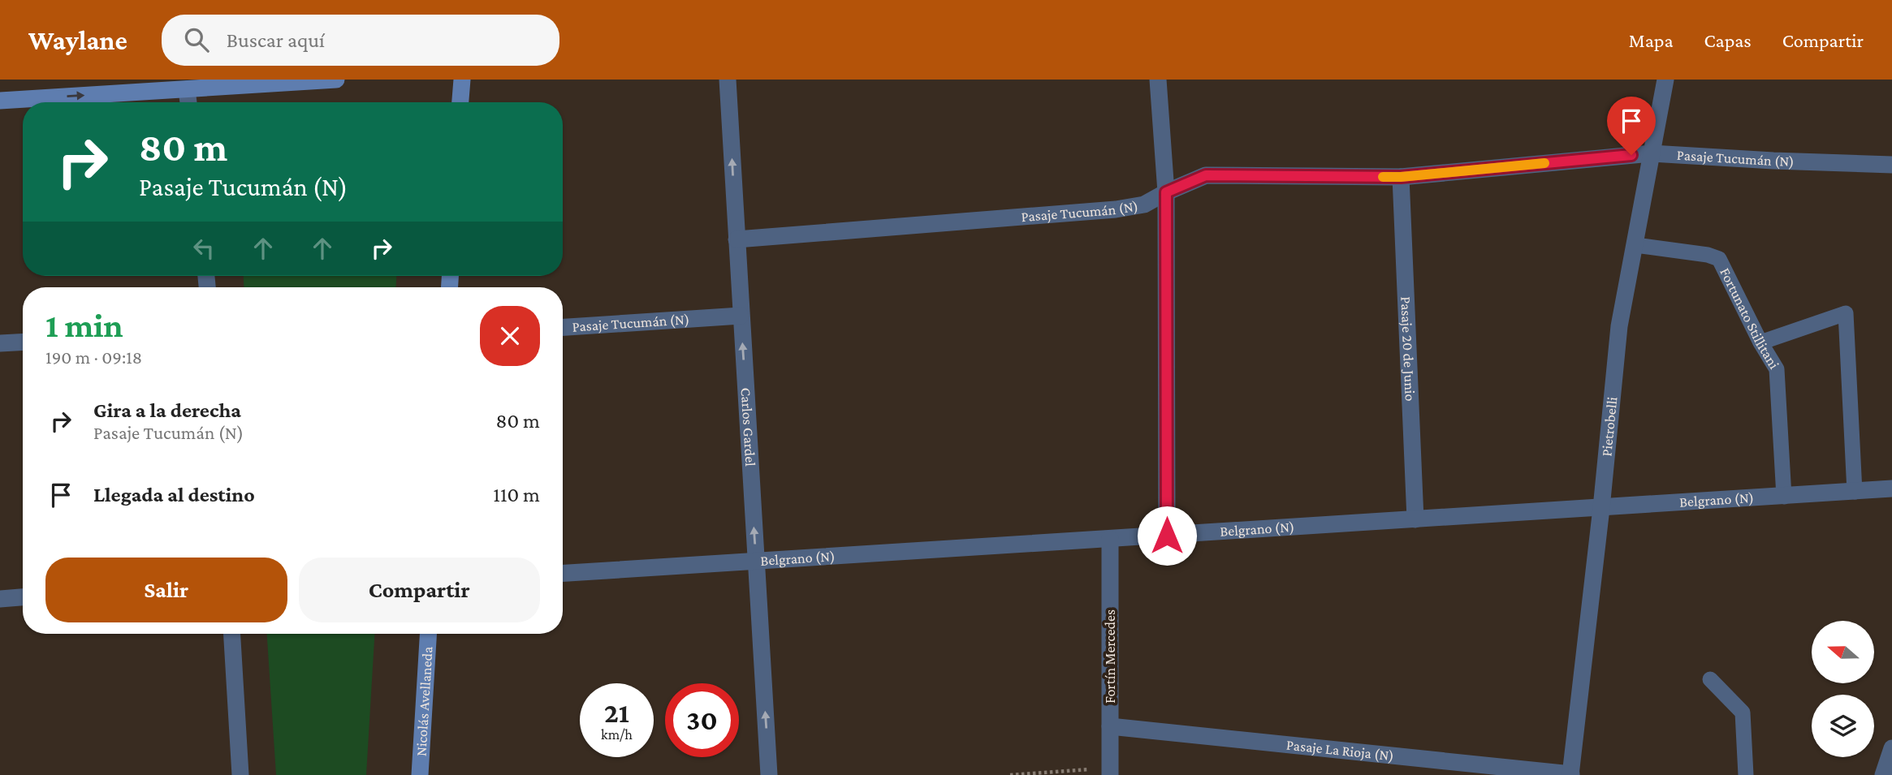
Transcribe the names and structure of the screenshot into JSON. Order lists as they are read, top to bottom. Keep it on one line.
{"streets":{"street":["Pasaje Tucumán (N)","Pasaje 20 de Junio","Pietrobelli","Carlos Gardel","Belgrano (N)","Fortín Mercedes","Nicolás Avellaneda","Pasaje La Rioja (N)"],"lane":["Fortunato Stillitani"]},"crossings":[["Pasaje Tucumán (N)","Pasaje 20 de Junio"],["Pasaje Tucumán (N)","Pietrobelli"],["Pasaje Tucumán (N)","Carlos Gardel"],["Fortunato Stillitani","Pietrobelli"],["Fortunato Stillitani","Belgrano (N)"],["Pasaje 20 de Junio","Belgrano (N)"],["Pietrobelli","Belgrano (N)"],["Pietrobelli","Pasaje La Rioja (N)"],["Carlos Gardel","Belgrano (N)"],["Belgrano (N)","Fortín Mercedes"],["Fortín Mercedes","Pasaje La Rioja (N)"]],"one_way":["Carlos Gardel"],"north":"left","page":{"header":"Waylane","search":"Buscar aquí","nav":["Mapa","Capas","Compartir"],"turn":["80 m","Pasaje Tucumán (N)"],"heading":["1 min","190 m · 09:18"],"list":[{"name":"Gira a la derecha","note":"Pasaje Tucumán (N)","value":"80 m"},{"name":"Llegada al destino","value":"110 m"}],"buttons":["Salir","Compartir"],"speed":"21 km/h","limit":"30"}}
